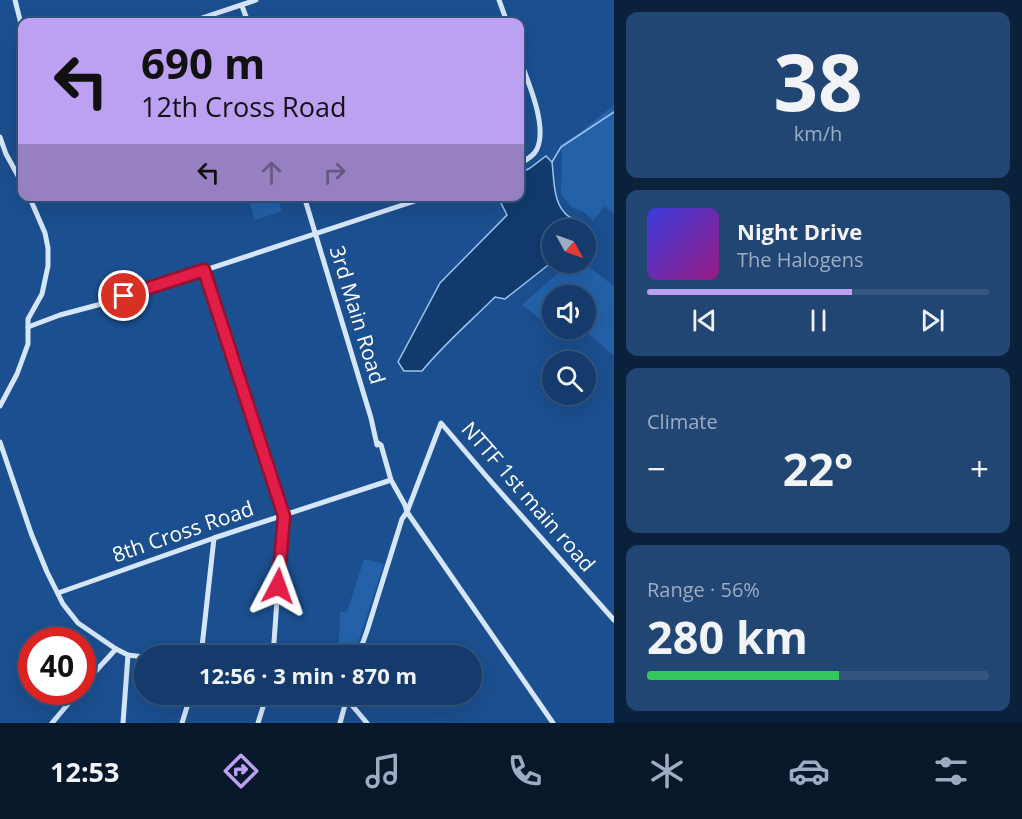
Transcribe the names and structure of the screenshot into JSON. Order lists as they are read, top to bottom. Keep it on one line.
{"streets":{"street":["3rd Main Road","NTTF 1st main road","8th Cross Road"]},"crossings":[["3rd Main Road","NTTF 1st main road"],["3rd Main Road","8th Cross Road"]],"north":"bottom right","page":{"tile":[["38","km/h"],"Climate",["Range · 56%","280 km"]],"turn":["690 m","12th Cross Road"],"song":["Night Drive","The Halogens"],"heat":["−","22°","+"],"limit":"40","trip":"12:56 · 3 min · 870 m","tabs":"12:53"}}
